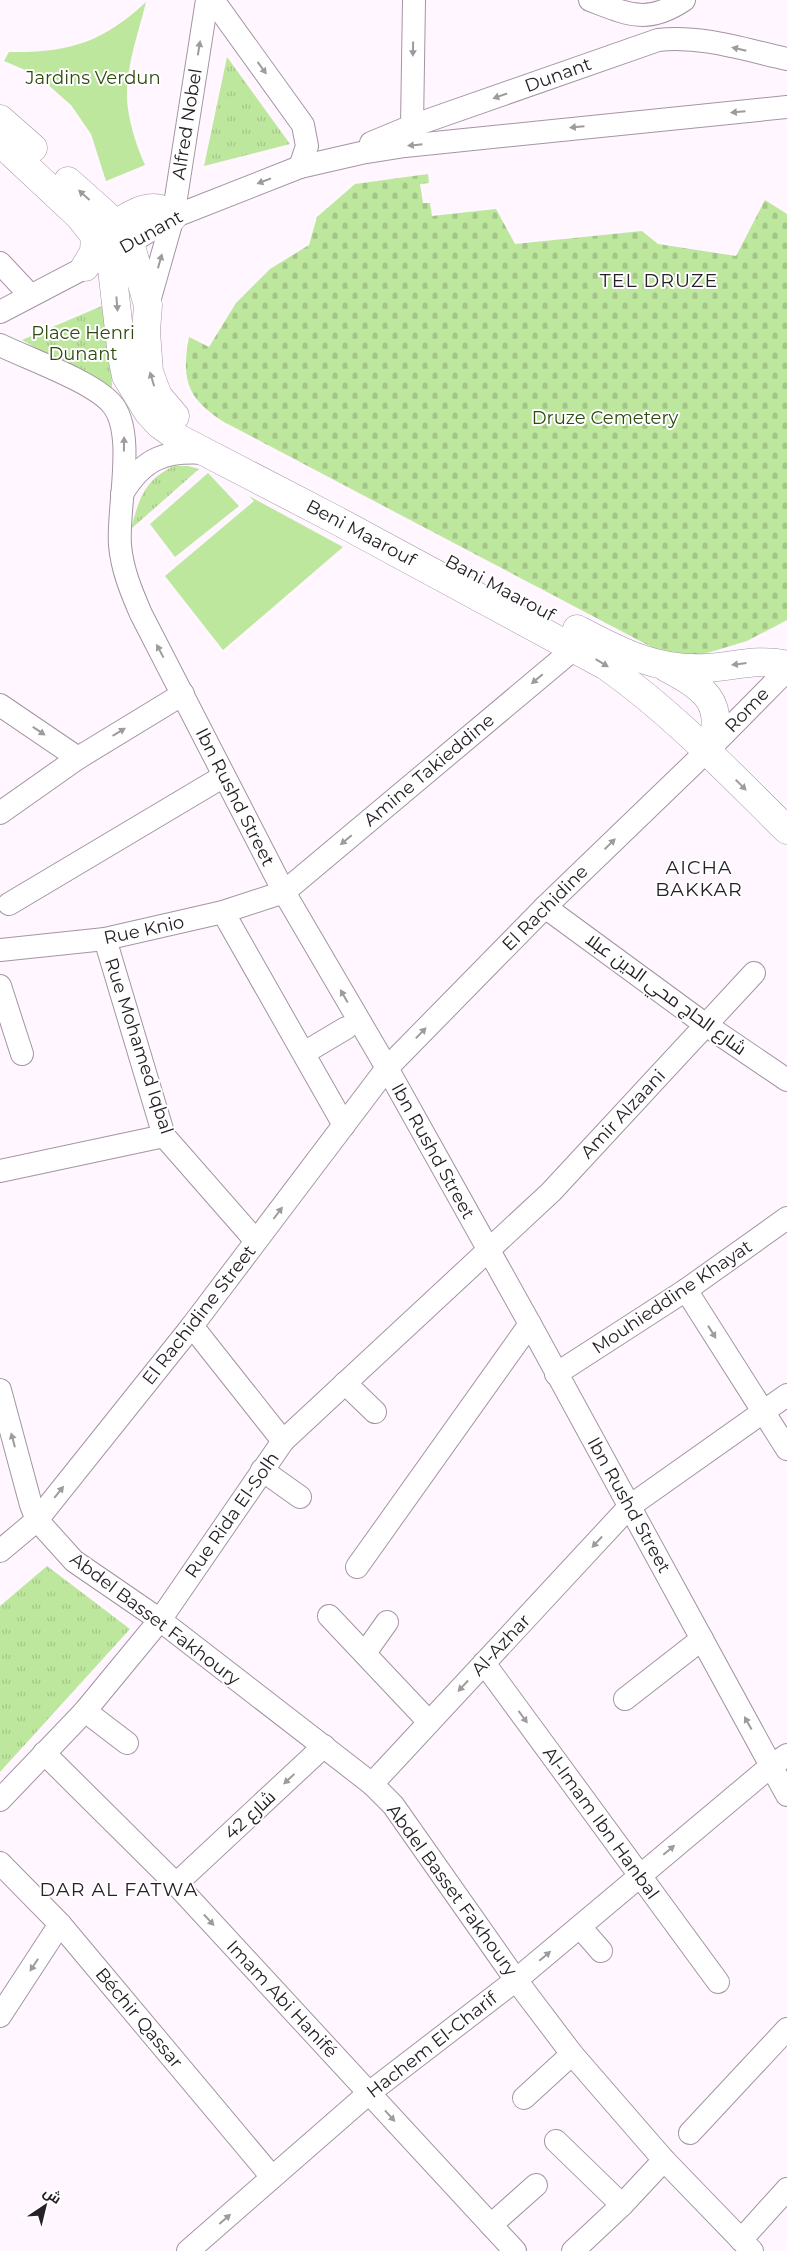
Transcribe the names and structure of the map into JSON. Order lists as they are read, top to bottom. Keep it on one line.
{"streets":{"main road":["Beni Maarouf","Bani Maarouf"],"street":["Dunant","Alfred Nobel","Rome","Amine Takieddine","Ibn Rushd Street","El Rachidine","Rue Knio","شارع الحاج محي الدين عبلا","Rue Mohamed Iqbal","Amir Alzaani","Mouhieddine Khayat","El Rachidine Street","Rue Rida El-Solh","Abdel Basset Fakhoury","Al-Azhar","شارع 42","Al-Imam Ibn Hanbal","Imam Abi Hanifé","Béchir Qassar","Hachem El-Charif"]},"crossings":[["Dunant","Alfred Nobel"],["Alfred Nobel","Bani Maarouf"],["Beni Maarouf","Bani Maarouf"],["Beni Maarouf","Rome"],["Beni Maarouf","Amine Takieddine"],["Beni Maarouf","El Rachidine"],["Rome","El Rachidine"],["Amine Takieddine","Ibn Rushd Street"],["Amine Takieddine","Rue Knio"],["Ibn Rushd Street","El Rachidine"],["Ibn Rushd Street","Rue Knio"],["Ibn Rushd Street","Amir Alzaani"],["Ibn Rushd Street","Mouhieddine Khayat"],["Ibn Rushd Street","El Rachidine Street"],["Ibn Rushd Street","Rue Rida El-Solh"],["Ibn Rushd Street","Al-Azhar"],["Ibn Rushd Street","Hachem El-Charif"],["El Rachidine","شارع الحاج محي الدين عبلا"],["El Rachidine","El Rachidine Street"],["Rue Knio","Rue Mohamed Iqbal"],["شارع الحاج محي الدين عبلا","Amir Alzaani"],["Rue Mohamed Iqbal","El Rachidine Street"],["Amir Alzaani","Rue Rida El-Solh"],["El Rachidine Street","Abdel Basset Fakhoury"],["Rue Rida El-Solh","Abdel Basset Fakhoury"],["Rue Rida El-Solh","Imam Abi Hanifé"],["Abdel Basset Fakhoury","Al-Azhar"],["Abdel Basset Fakhoury","شارع 42"],["Abdel Basset Fakhoury","Hachem El-Charif"],["Al-Azhar","Al-Imam Ibn Hanbal"],["شارع 42","Imam Abi Hanifé"],["Al-Imam Ibn Hanbal","Hachem El-Charif"],["Imam Abi Hanifé","Hachem El-Charif"],["Béchir Qassar","Hachem El-Charif"]],"one_way":["Dunant","Alfred Nobel","Beni Maarouf","Bani Maarouf","Amine Takieddine","Ibn Rushd Street","El Rachidine","El Rachidine Street","شارع 42","Al-Imam Ibn Hanbal","Imam Abi Hanifé","Hachem El-Charif"],"districts":["TEL DRUZE","AICHA BAKKAR","DAR AL FATWA"],"parks":["Jardins Verdun","Place Henri Dunant","Druze Cemetery"],"north":"top right"}
